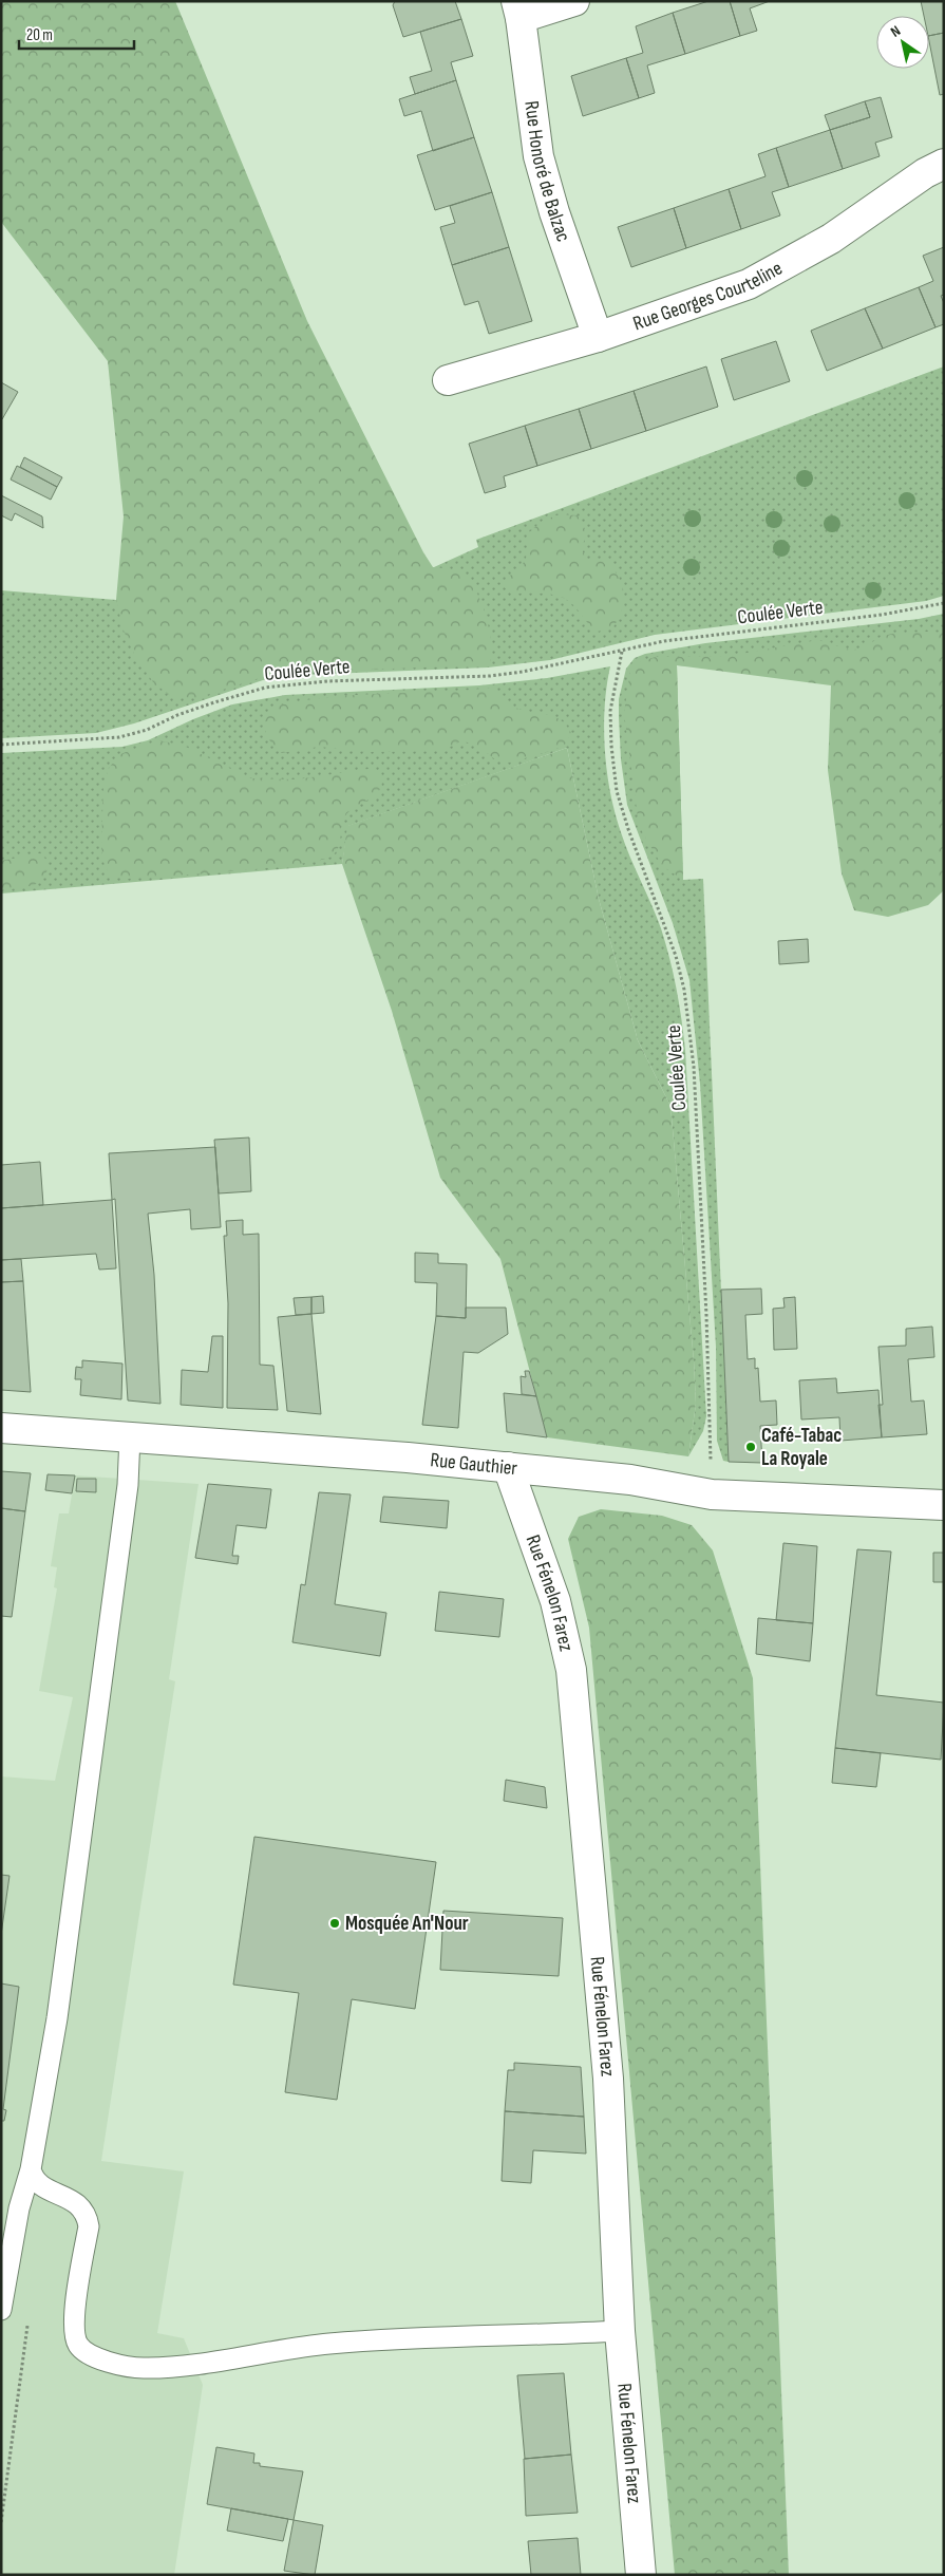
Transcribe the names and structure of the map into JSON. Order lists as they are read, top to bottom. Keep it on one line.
{"streets":{"street":["Rue Honoré de Balzac","Rue Georges Courteline","Rue Gauthier","Rue Fénelon Farez"],"path":["Coulée Verte"]},"crossings":[["Rue Honoré de Balzac","Rue Georges Courteline"],["Coulée Verte","Rue Gauthier"],["Rue Gauthier","Rue Fénelon Farez"]],"places":["Café-Tabac La Royale","Mosquée An'Nour"],"scale_bar":"20 m","north":"top left"}
